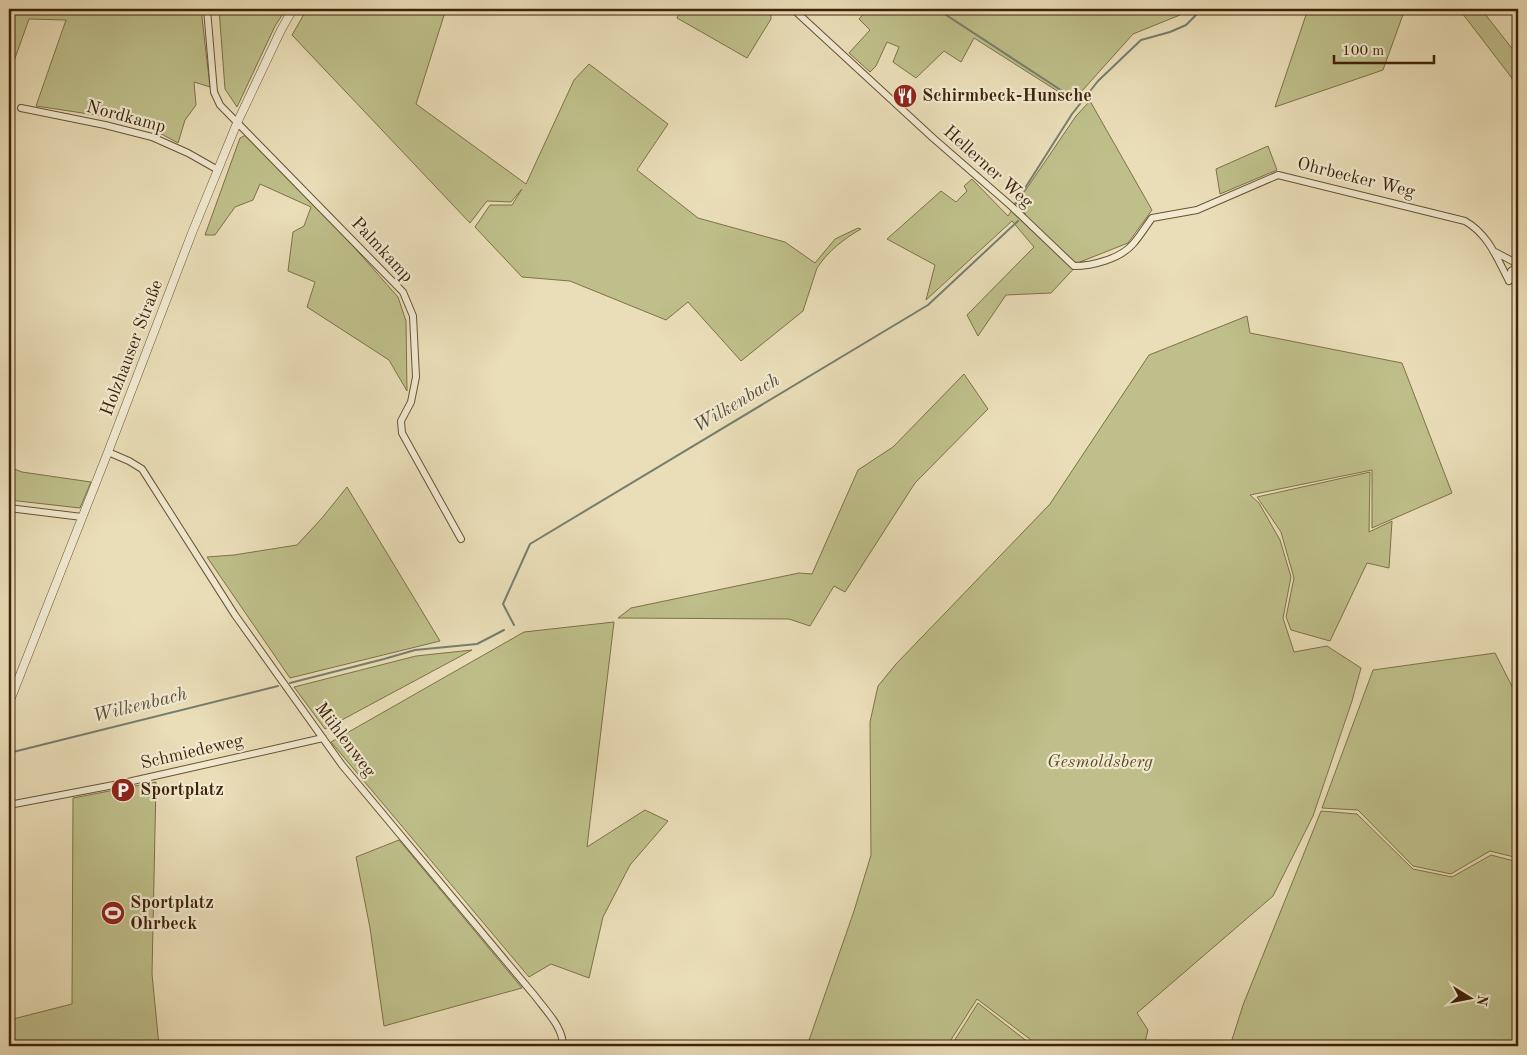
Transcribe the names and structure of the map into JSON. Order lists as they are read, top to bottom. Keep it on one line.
{"streets":{"street":["Nordkamp","Hellerner Weg","Ohrbecker Weg","Palmkamp","Holzhauser Straße","Mühlenweg","Schmiedeweg"]},"crossings":[["Nordkamp","Holzhauser Straße"],["Hellerner Weg","Ohrbecker Weg"],["Palmkamp","Holzhauser Straße"],["Holzhauser Straße","Mühlenweg"],["Mühlenweg","Schmiedeweg"]],"water":["Wilkenbach"],"parks":["Gesmoldsberg"],"places":{"restaurant":["Schirmbeck-Hunsche"],"parking":["Sportplatz"],"sports":["Sportplatz Ohrbeck"]},"scale_bar":"100 m","north":"right"}
